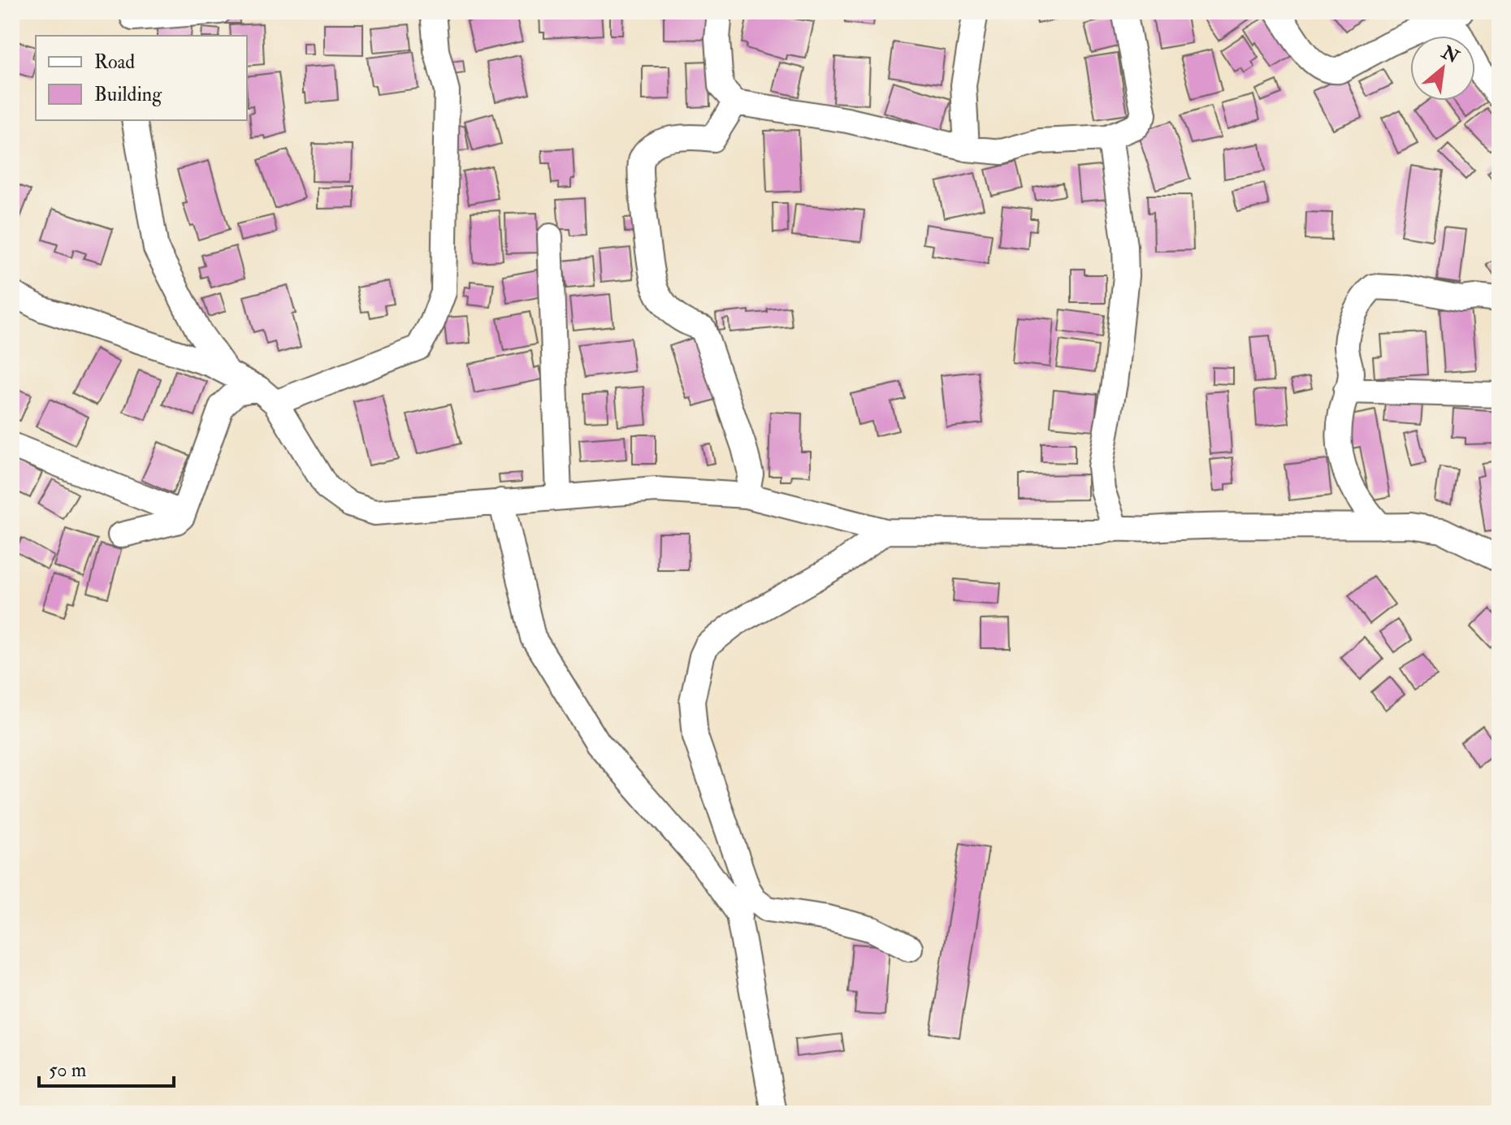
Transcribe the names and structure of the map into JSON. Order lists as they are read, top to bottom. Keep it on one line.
{"legend":["Road","Building"],"scale_bar":"50 m","north":"top right"}
